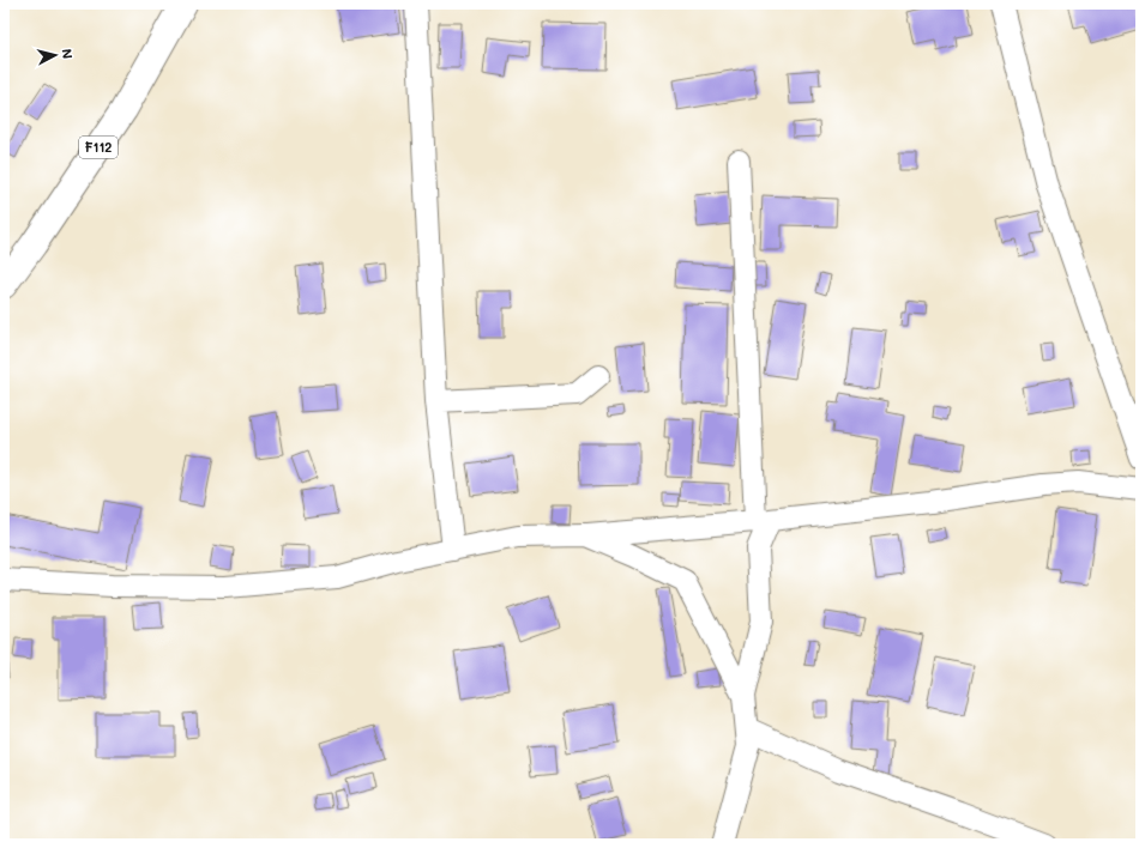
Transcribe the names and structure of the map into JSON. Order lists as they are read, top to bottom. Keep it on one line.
{"streets":{"main road":["F112"]},"north":"right"}
